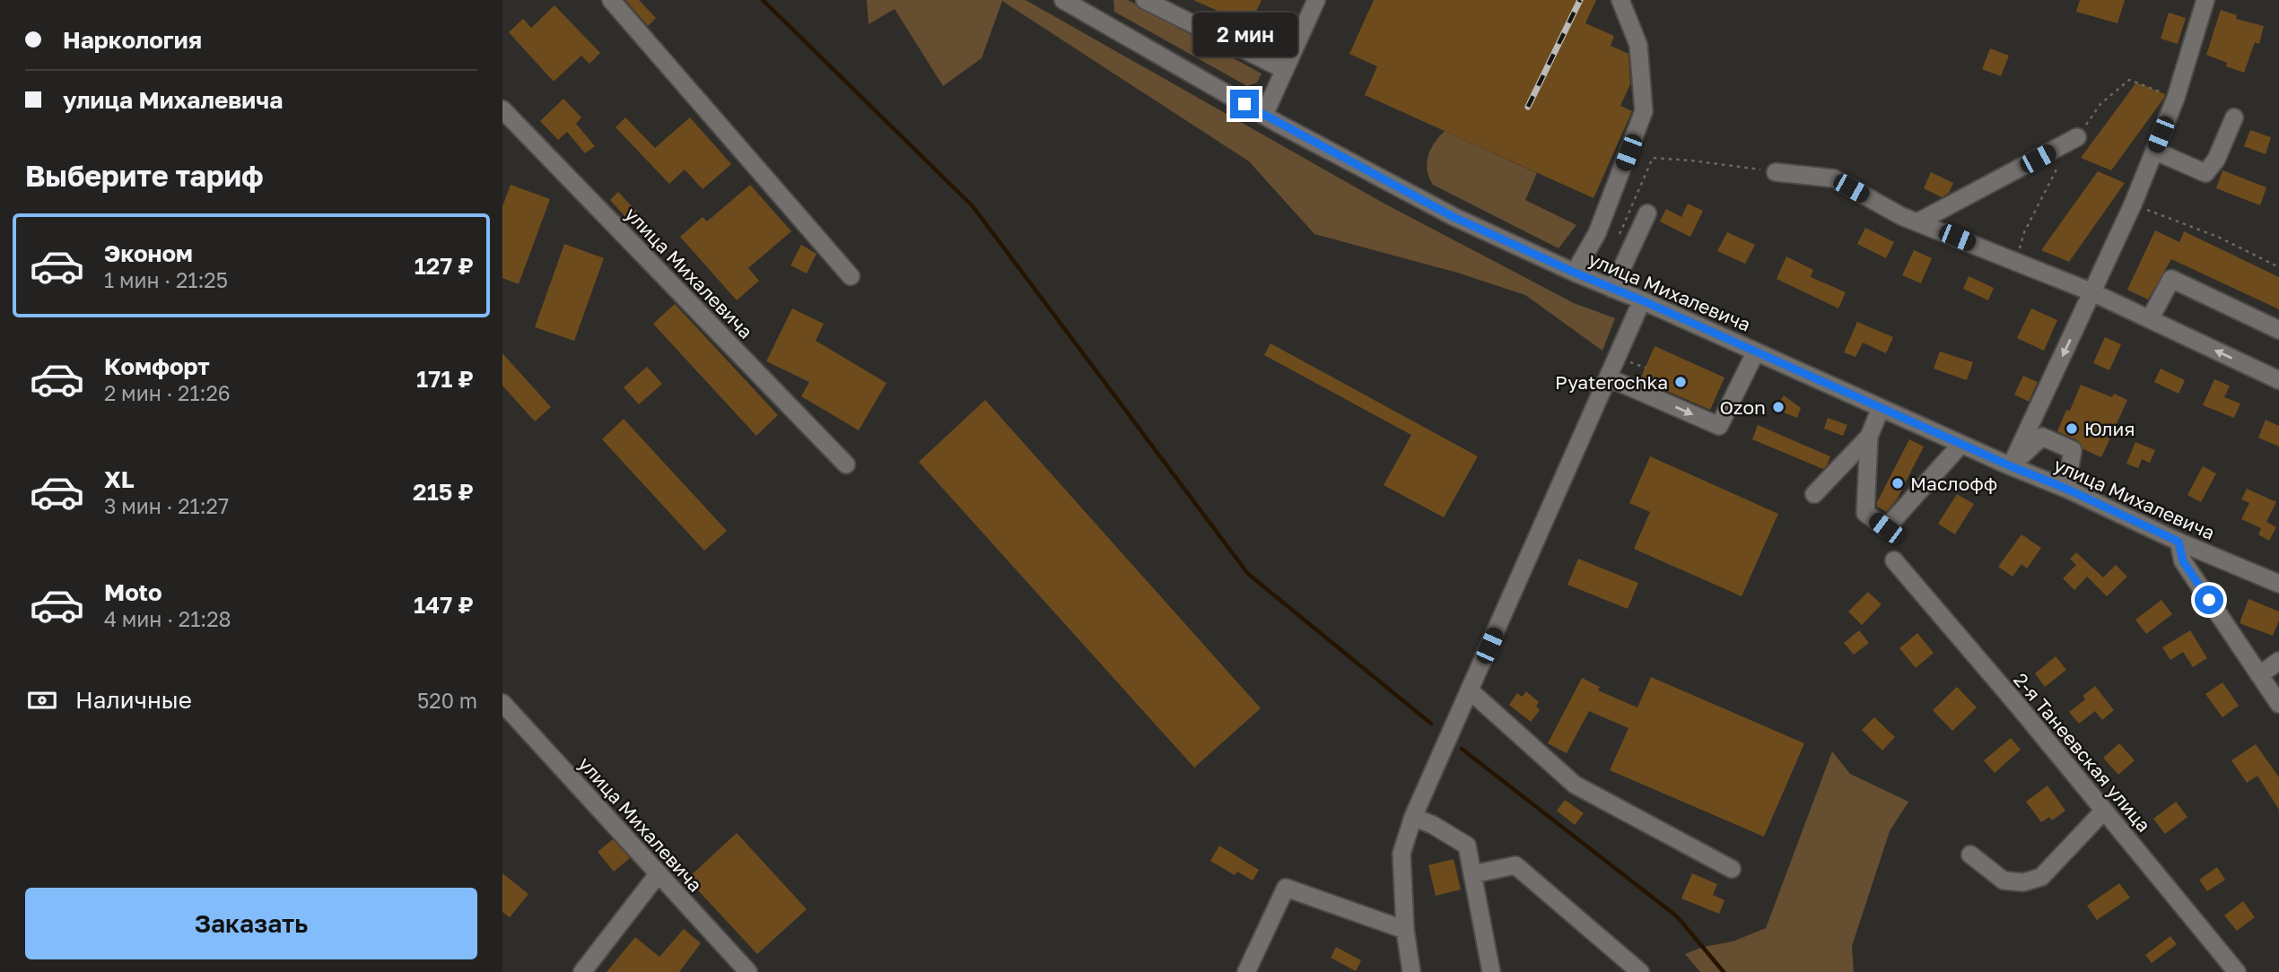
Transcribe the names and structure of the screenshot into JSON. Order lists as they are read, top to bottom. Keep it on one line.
{"streets":{"street":["улица Михалевича","2-я Танеевская улица"]},"places":["Pyaterochka","Ozon","Юлия","Маслофф"],"page":{"banner":["Наркология","улица Михалевича"],"bubble":"2 мин","heading":"Выберите тариф","list":[{"name":"Эконом","note":"1 мин · 21:25","value":"127 ₽"},{"name":"Комфорт","note":"2 мин · 21:26","value":"171 ₽"},{"name":"XL","note":"3 мин · 21:27","value":"215 ₽"},{"name":"Moto","note":"4 мин · 21:28","value":"147 ₽"}],"pay":["Наличные","520 m"],"buttons":"Заказать"}}
